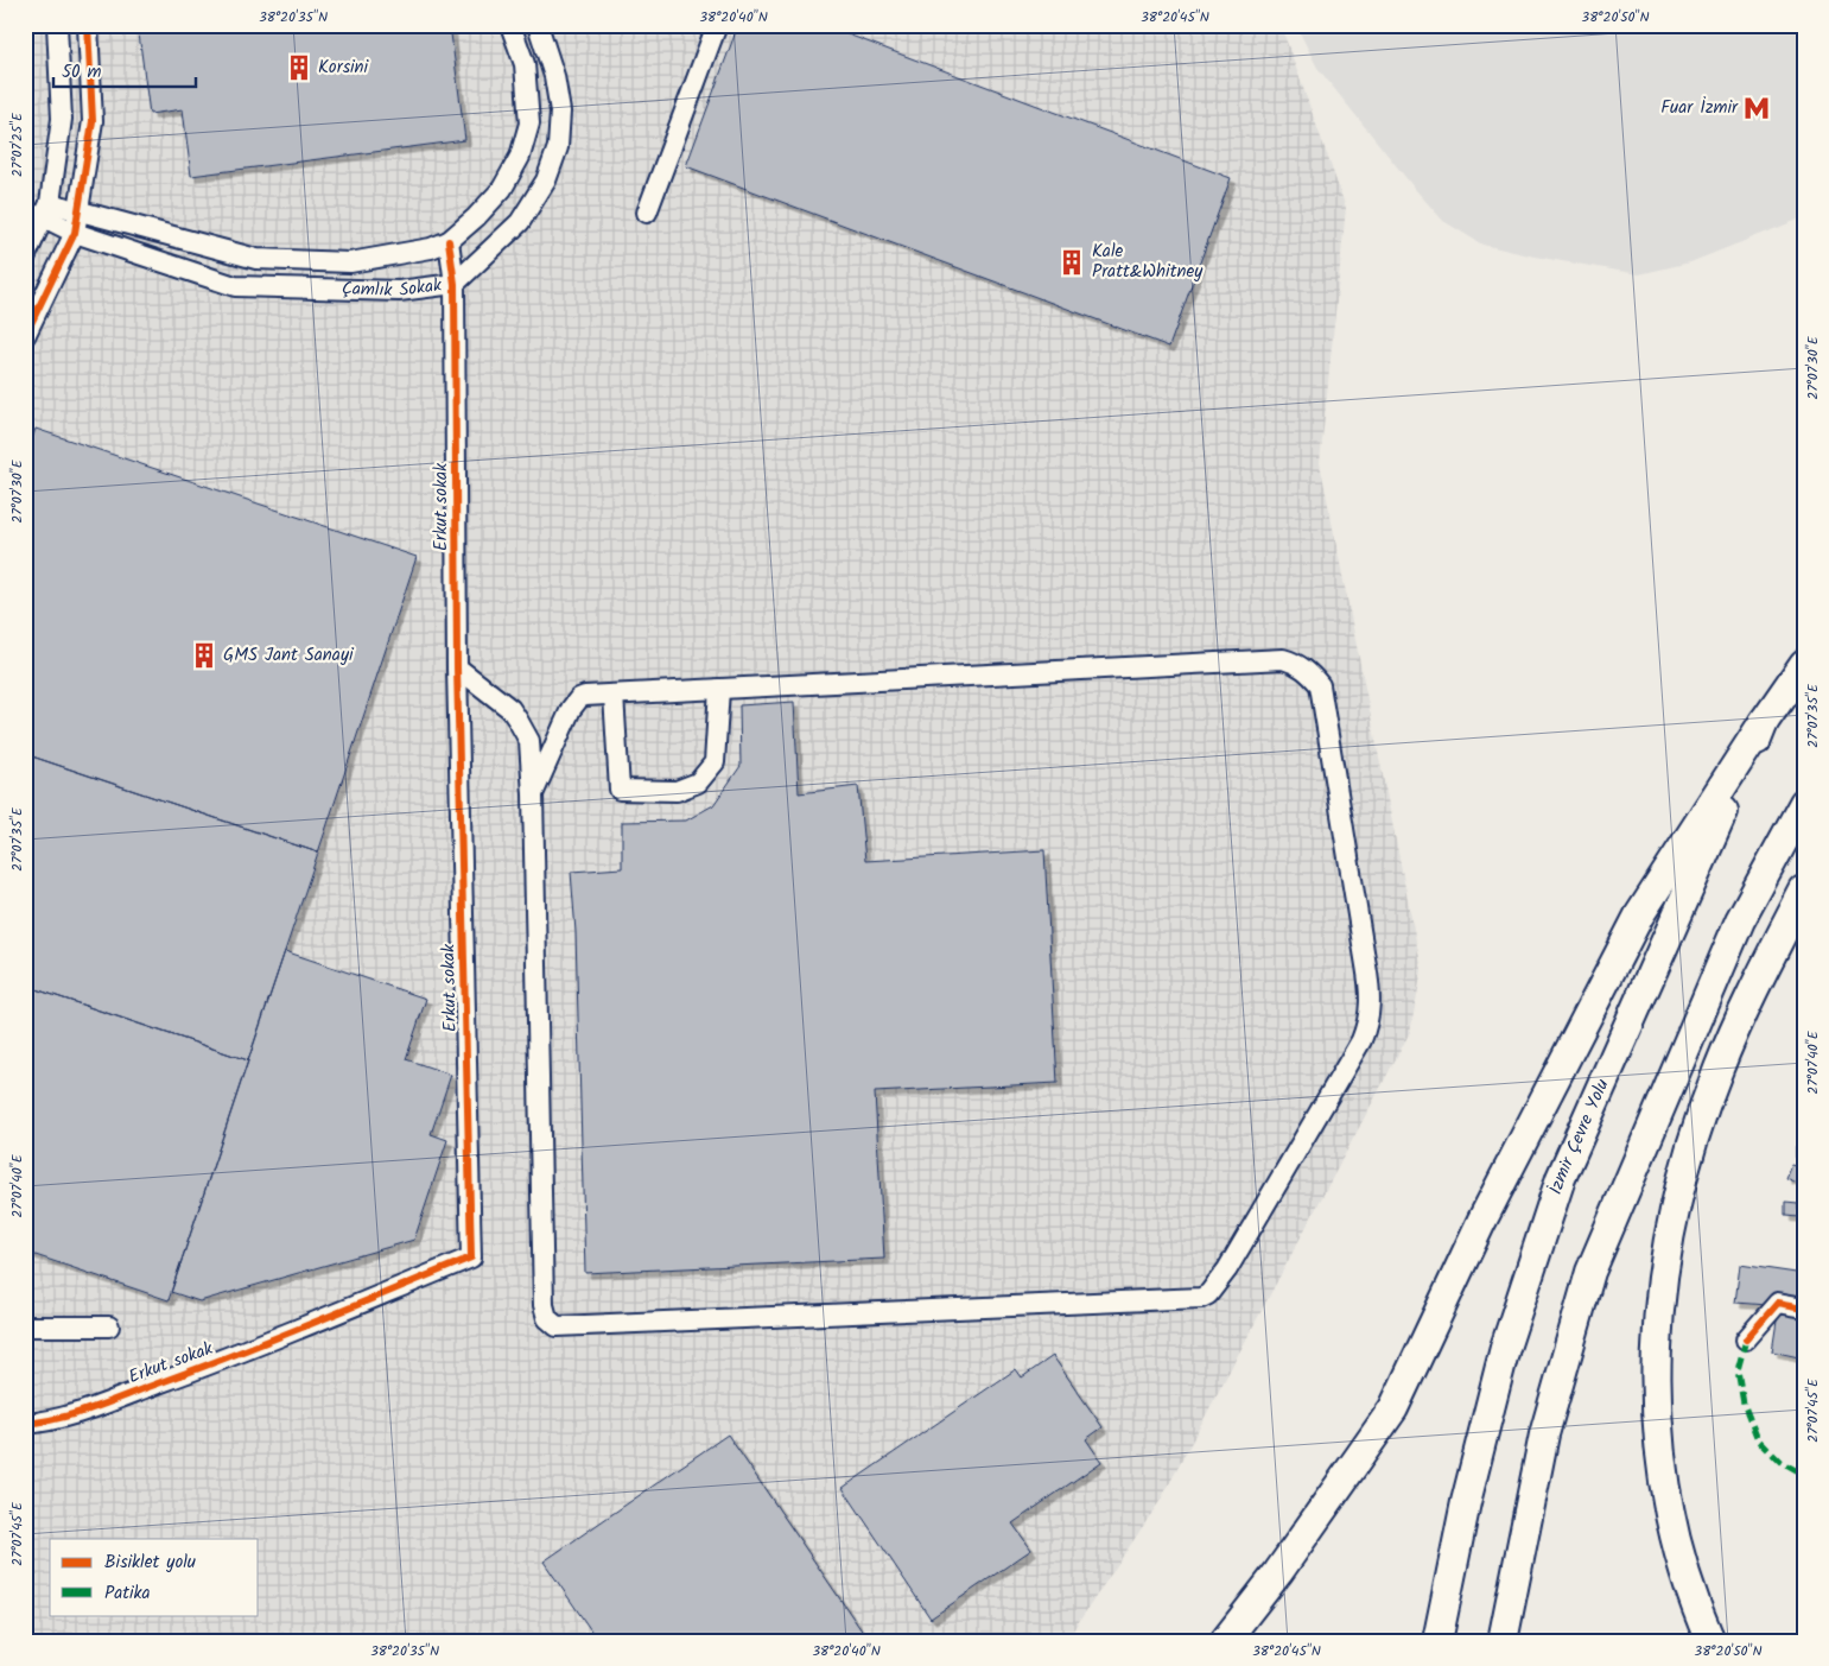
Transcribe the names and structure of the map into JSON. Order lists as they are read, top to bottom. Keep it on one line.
{"streets":{"highway":["İzmir Çevre Yolu"],"street":["Çamlık Sokak","Erkut sokak"]},"crossings":[["Çamlık Sokak","Erkut sokak"]],"places":{"building":["Korsini","Kale Pratt&Whitney","GMS Jant Sanayi"],"metro station":["Fuar İzmir"]},"legend":["Bisiklet yolu","Patika"],"scale_bar":"50 m","coordinates":["38°20'35\"N","38°20'40\"N","38°20'45\"N","38°20'50\"N","27°07'25\"E","27°07'30\"E","27°07'35\"E","27°07'40\"E","27°07'45\"E"]}
